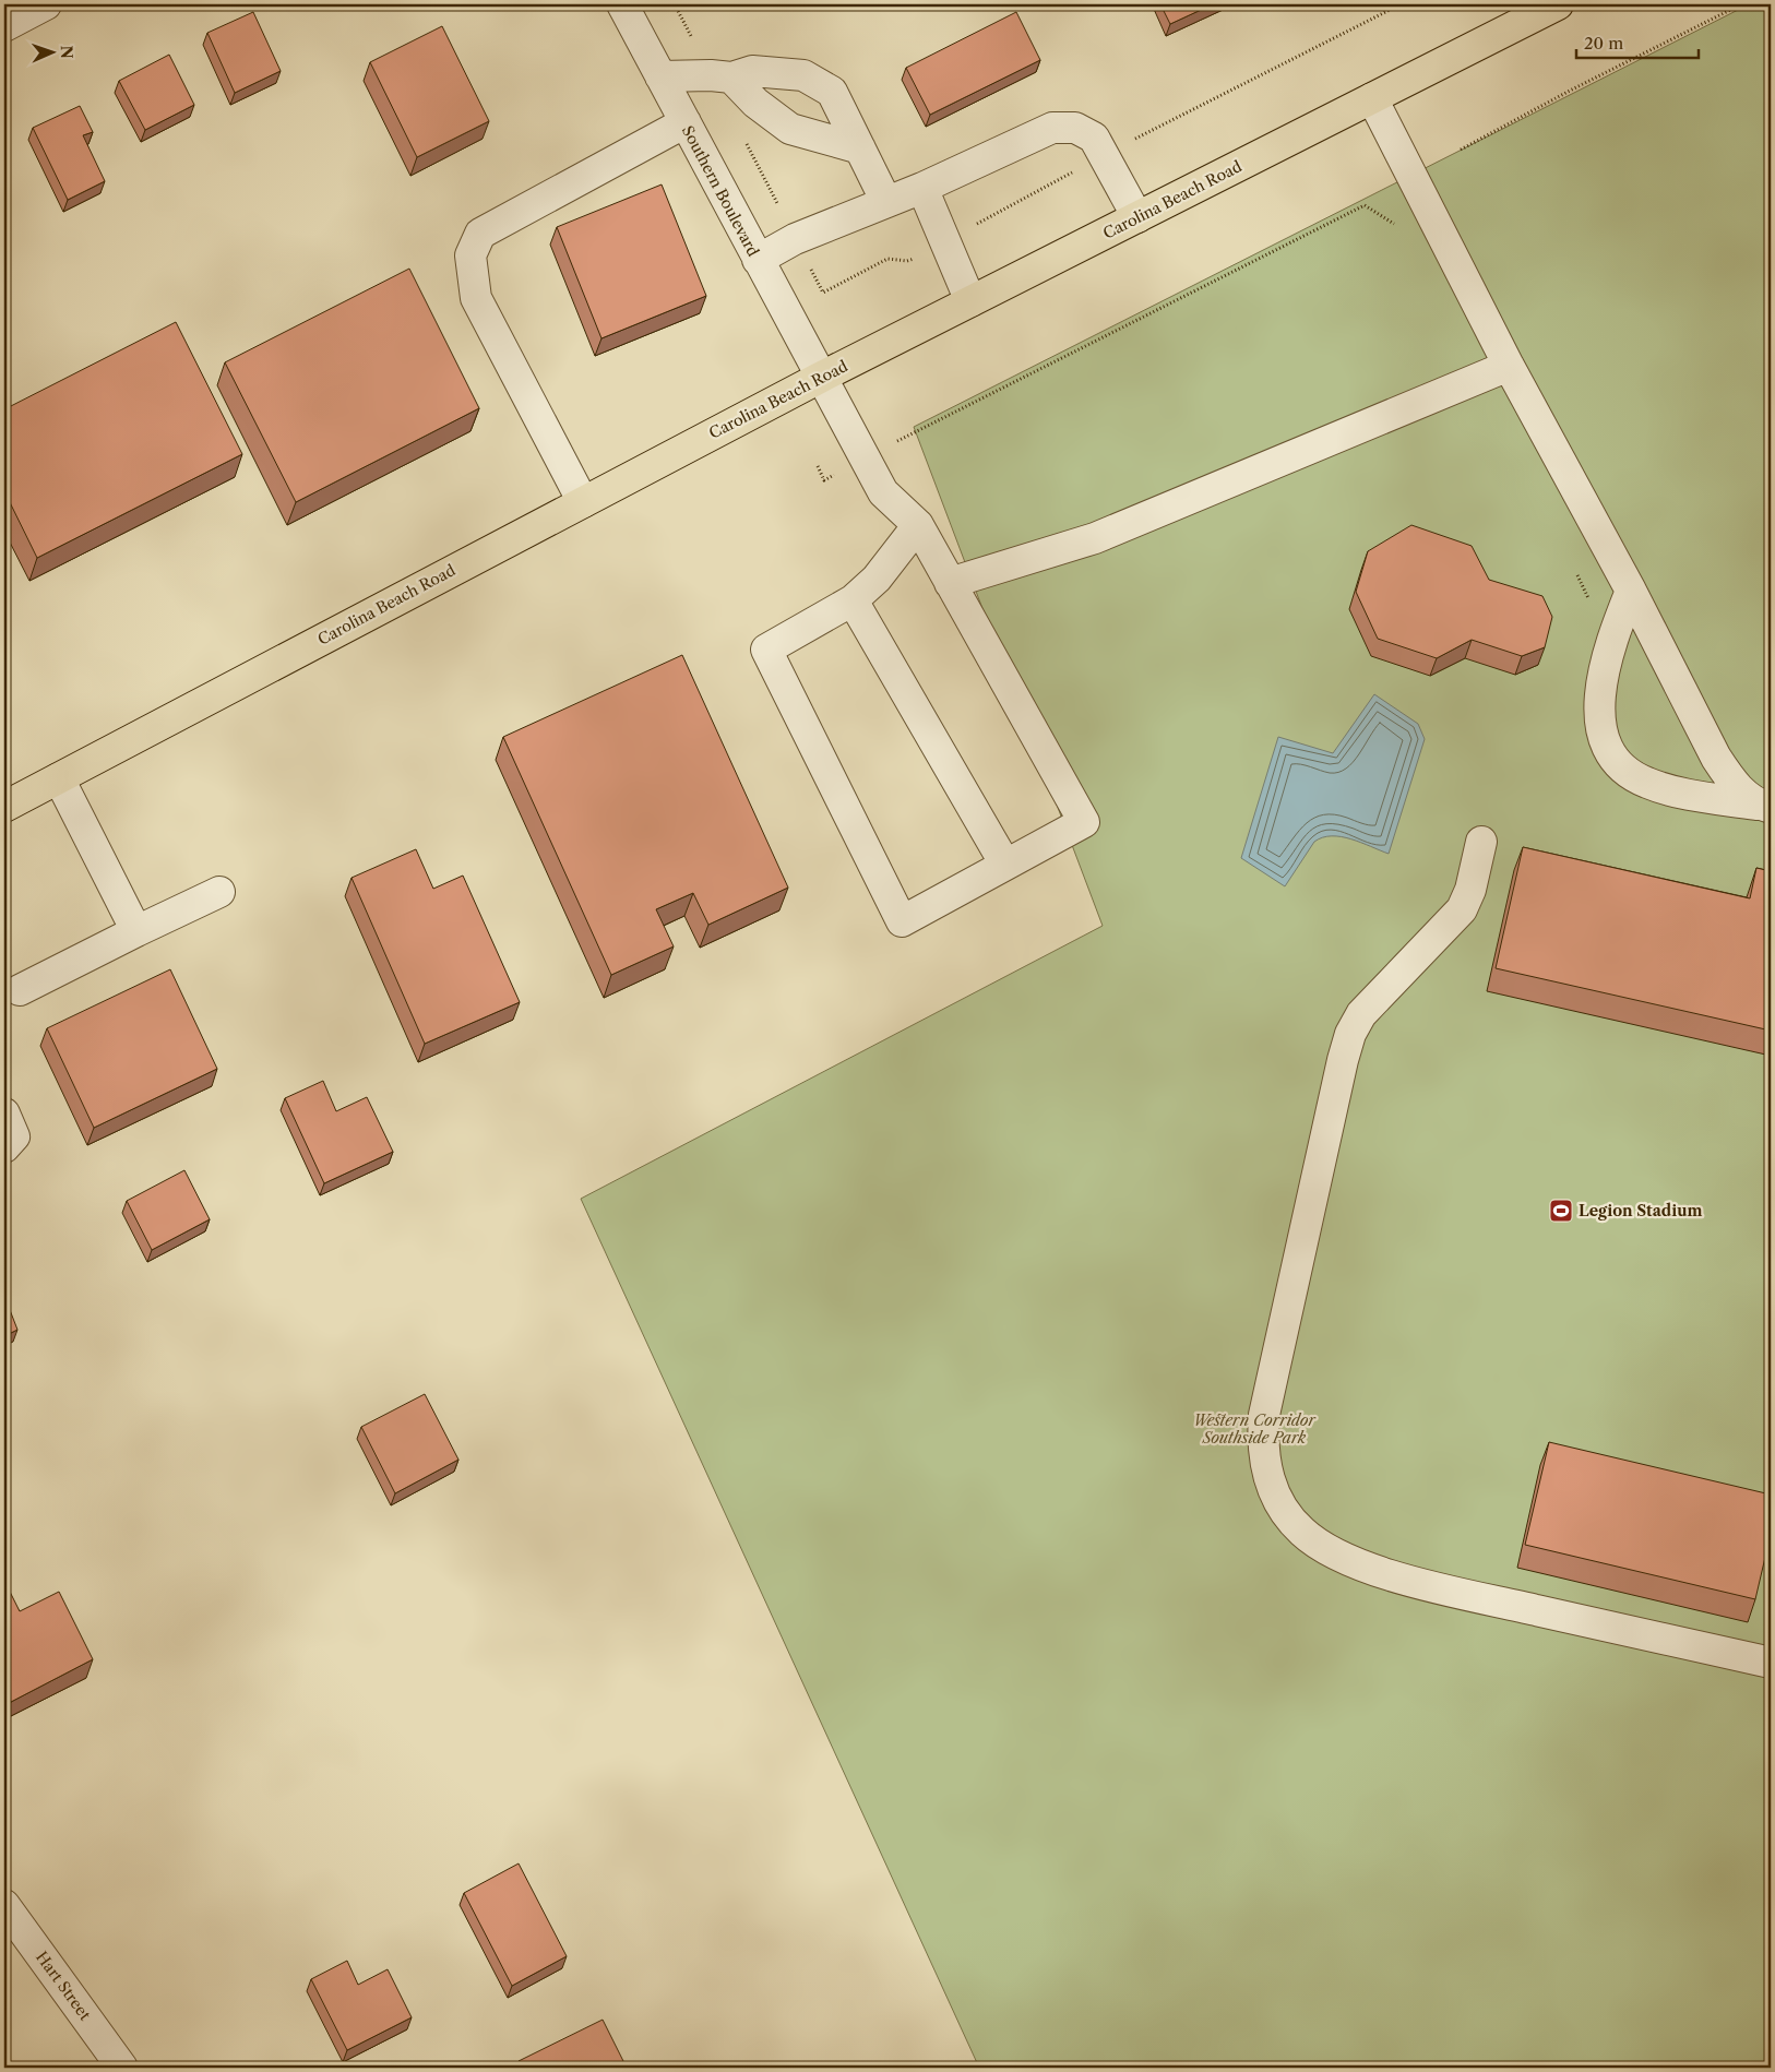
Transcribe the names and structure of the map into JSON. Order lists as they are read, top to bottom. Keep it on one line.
{"streets":{"highway":["Carolina Beach Road"],"street":["Southern Boulevard","Hart Street"]},"crossings":[["Southern Boulevard","Carolina Beach Road"]],"parks":["Western Corridor Southside Park"],"places":{"sports":["Legion Stadium"]},"scale_bar":"20 m","north":"right"}
